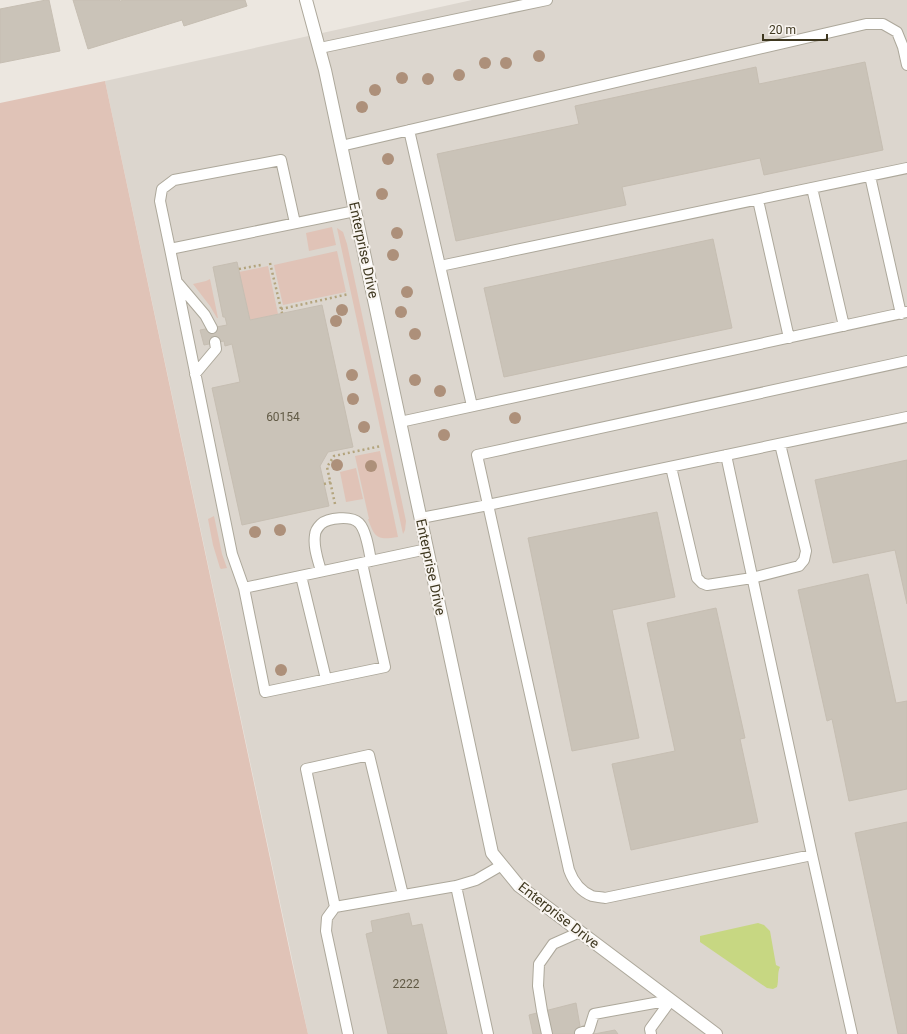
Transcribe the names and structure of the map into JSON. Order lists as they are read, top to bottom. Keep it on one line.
{"streets":{"street":["Enterprise Drive"]},"house_numbers":["60154","2222"],"scale_bar":"20 m"}
